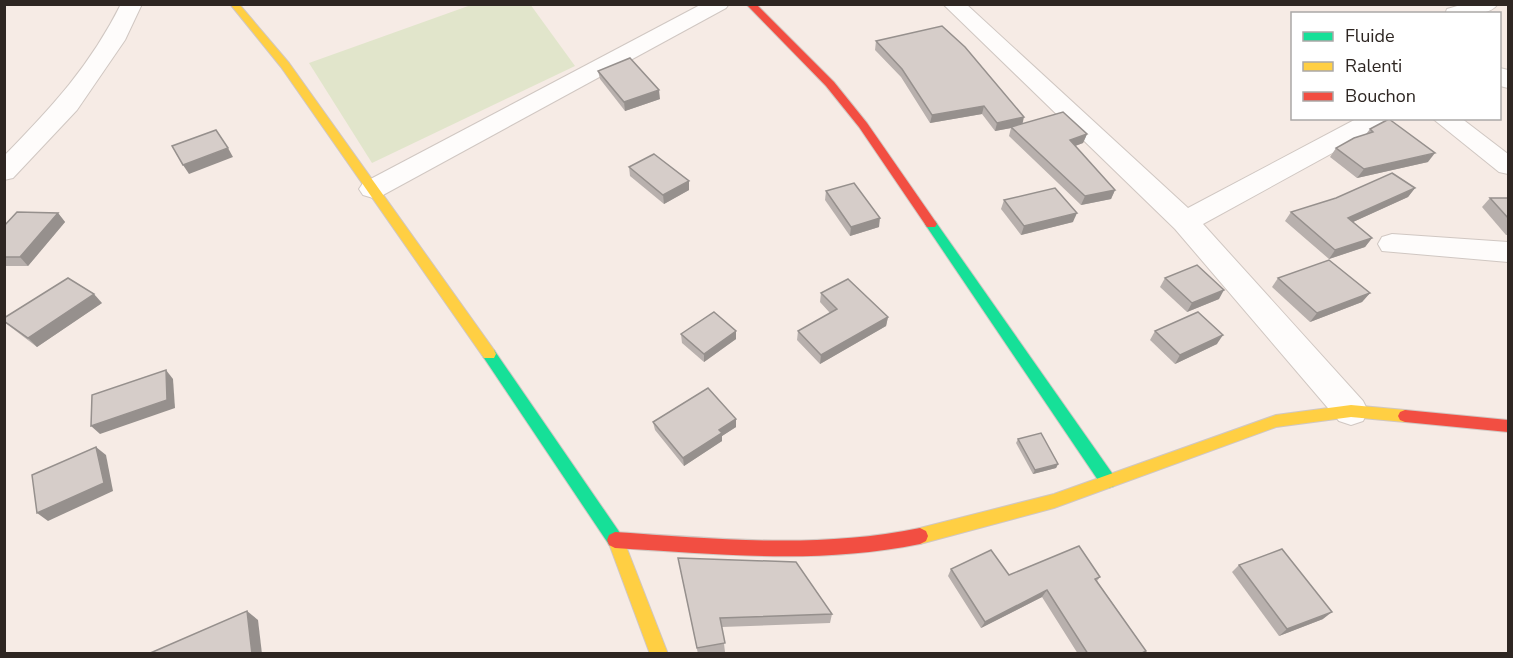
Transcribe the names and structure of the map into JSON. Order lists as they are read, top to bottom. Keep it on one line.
{"legend":["Fluide","Ralenti","Bouchon"]}
